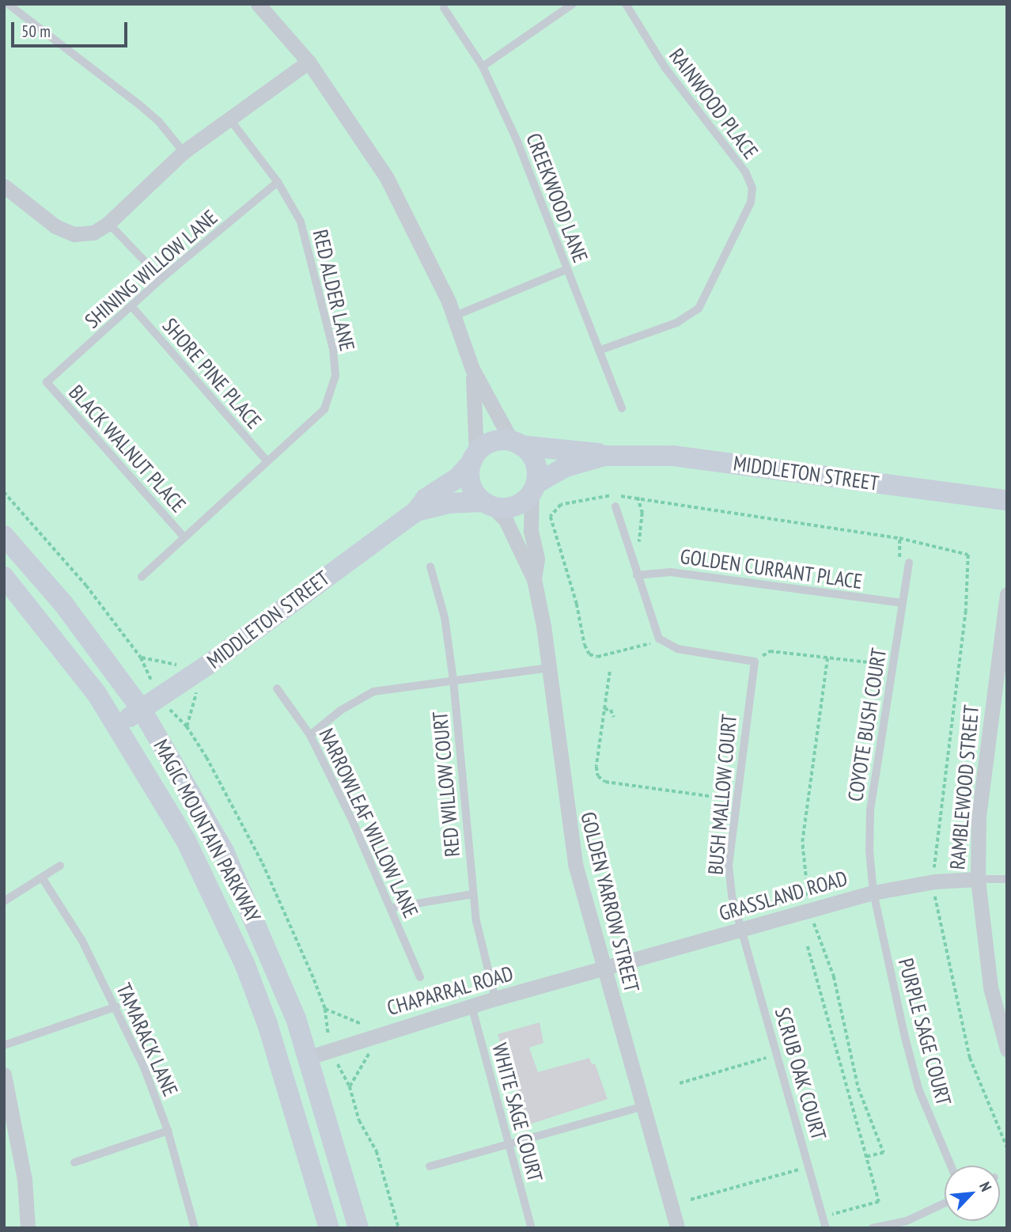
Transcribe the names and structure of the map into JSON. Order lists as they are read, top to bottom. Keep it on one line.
{"streets":{"street":["MIDDLETON STREET","RAMBLEWOOD STREET","MAGIC MOUNTAIN PARKWAY","GRASSLAND ROAD","GOLDEN YARROW STREET","CHAPARRAL ROAD"],"lane":["RAINWOOD PLACE","CREEKWOOD LANE","SHINING WILLOW LANE","RED ALDER LANE","SHORE PINE PLACE","BLACK WALNUT PLACE","GOLDEN CURRANT PLACE","COYOTE BUSH COURT","RED WILLOW COURT","BUSH MALLOW COURT","NARROWLEAF WILLOW LANE","PURPLE SAGE COURT","TAMARACK LANE","SCRUB OAK COURT","WHITE SAGE COURT"]},"crossings":[["RAINWOOD PLACE","CREEKWOOD LANE"],["SHINING WILLOW LANE","RED ALDER LANE"],["SHINING WILLOW LANE","SHORE PINE PLACE"],["SHINING WILLOW LANE","BLACK WALNUT PLACE"],["RED ALDER LANE","SHORE PINE PLACE"],["RED ALDER LANE","BLACK WALNUT PLACE"],["MIDDLETON STREET","MAGIC MOUNTAIN PARKWAY"],["MIDDLETON STREET","GOLDEN YARROW STREET"],["GOLDEN CURRANT PLACE","COYOTE BUSH COURT"],["COYOTE BUSH COURT","GRASSLAND ROAD"],["COYOTE BUSH COURT","PURPLE SAGE COURT"],["RED WILLOW COURT","CHAPARRAL ROAD"],["RAMBLEWOOD STREET","GRASSLAND ROAD"],["BUSH MALLOW COURT","GRASSLAND ROAD"],["BUSH MALLOW COURT","SCRUB OAK COURT"],["MAGIC MOUNTAIN PARKWAY","CHAPARRAL ROAD"],["GRASSLAND ROAD","GOLDEN YARROW STREET"],["GRASSLAND ROAD","CHAPARRAL ROAD"],["GRASSLAND ROAD","PURPLE SAGE COURT"],["GRASSLAND ROAD","SCRUB OAK COURT"],["GOLDEN YARROW STREET","CHAPARRAL ROAD"],["CHAPARRAL ROAD","WHITE SAGE COURT"]],"scale_bar":"50 m","north":"top right"}
